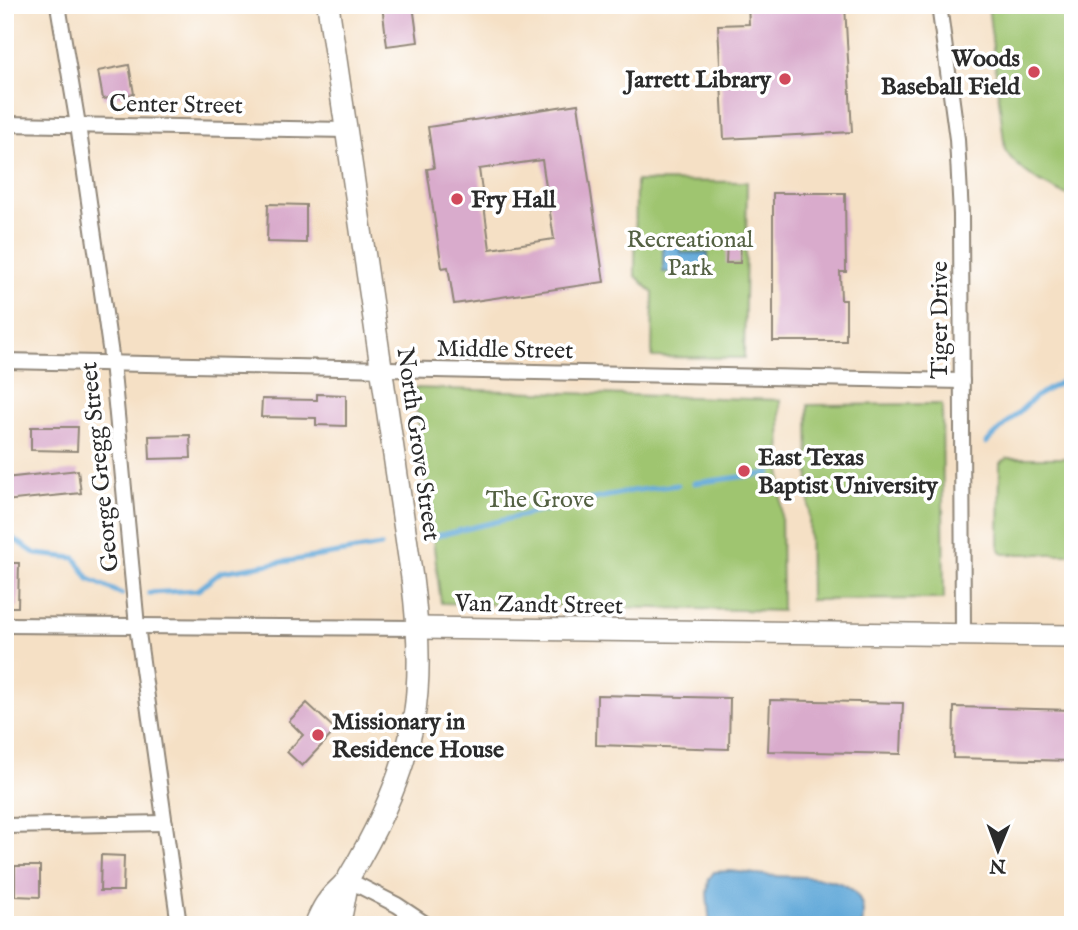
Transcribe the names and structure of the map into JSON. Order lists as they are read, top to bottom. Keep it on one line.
{"streets":{"main road":["North Grove Street","Van Zandt Street"],"street":["Center Street","Tiger Drive","Middle Street","George Gregg Street"]},"crossings":[["Center Street","North Grove Street"],["Center Street","George Gregg Street"],["Tiger Drive","Middle Street"],["Tiger Drive","Van Zandt Street"],["Middle Street","North Grove Street"],["Middle Street","George Gregg Street"],["North Grove Street","Van Zandt Street"],["George Gregg Street","Van Zandt Street"]],"parks":["Recreational Park","The Grove"],"places":["Woods Baseball Field","Jarrett Library","Fry Hall","East Texas Baptist University","Missionary in Residence House"],"north":"bottom"}
